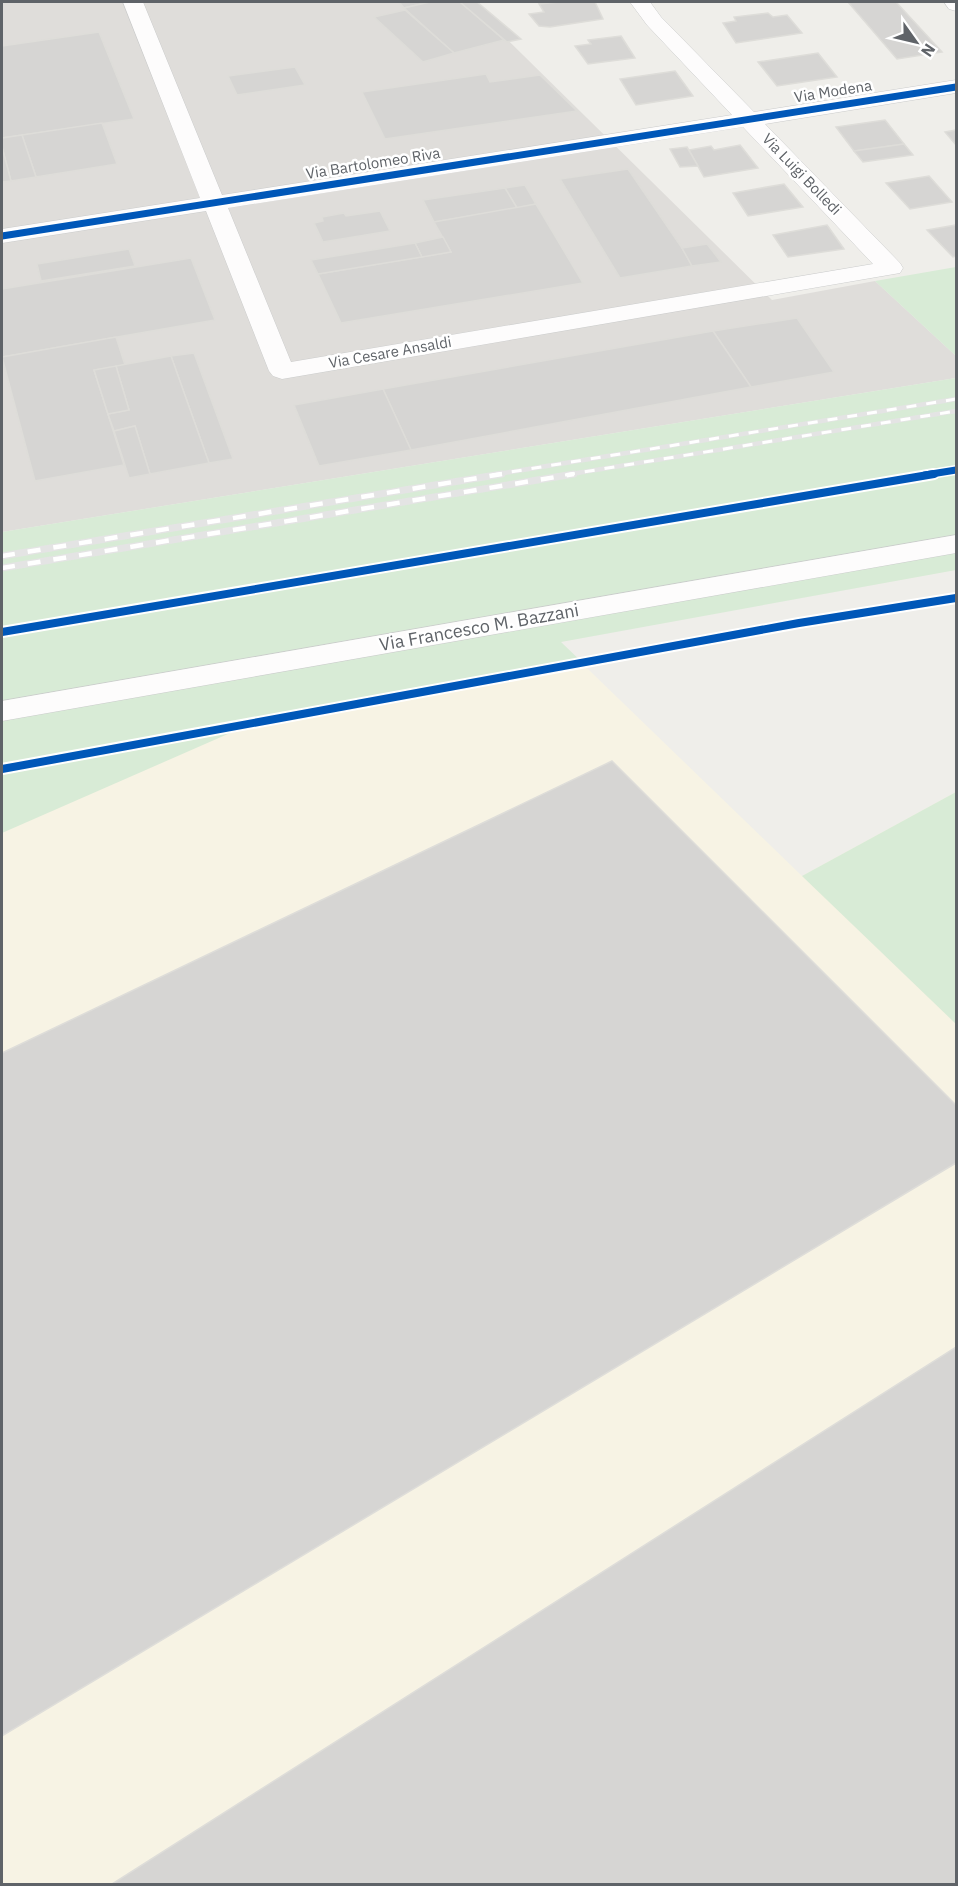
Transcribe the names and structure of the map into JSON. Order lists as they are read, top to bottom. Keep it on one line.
{"streets":{"street":["Via Modena","Via Bartolomeo Riva","Via Luigi Bolledi","Via Cesare Ansaldi","Via Francesco M. Bazzani"]},"crossings":[["Via Modena","Via Bartolomeo Riva"],["Via Modena","Via Luigi Bolledi"],["Via Bartolomeo Riva","Via Luigi Bolledi"],["Via Bartolomeo Riva","Via Cesare Ansaldi"],["Via Luigi Bolledi","Via Cesare Ansaldi"]],"north":"bottom right"}
